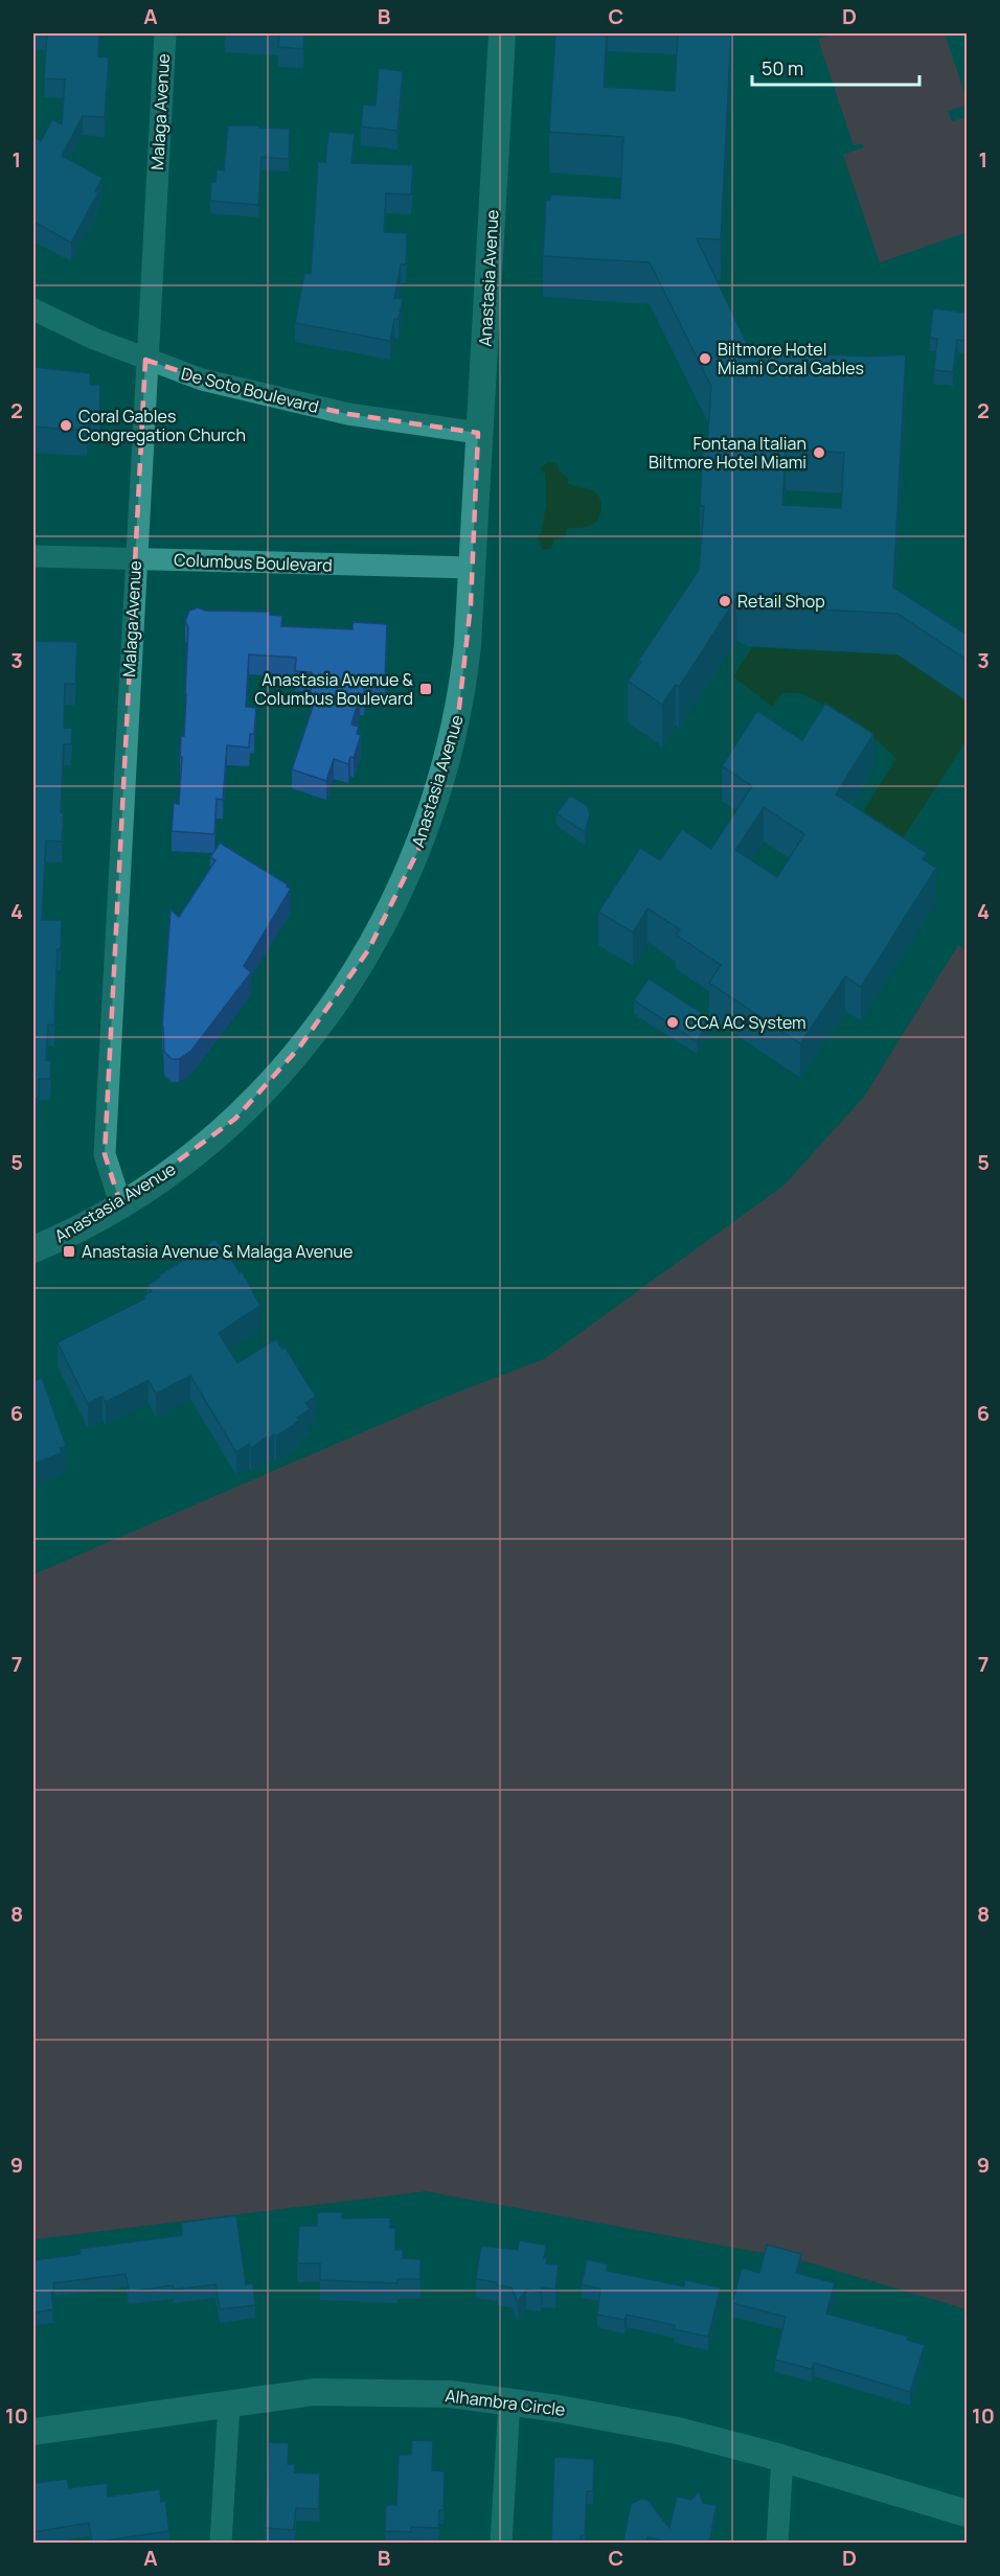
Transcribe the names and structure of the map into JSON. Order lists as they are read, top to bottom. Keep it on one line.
{"streets":{"street":["Malaga Avenue","Anastasia Avenue","De Soto Boulevard","Columbus Boulevard","Alhambra Circle"]},"crossings":[["Malaga Avenue","Anastasia Avenue"],["Malaga Avenue","De Soto Boulevard"],["Malaga Avenue","Columbus Boulevard"],["Anastasia Avenue","De Soto Boulevard"],["Anastasia Avenue","Columbus Boulevard"]],"places":{"other":["Biltmore Hotel Miami Coral Gables","Coral Gables Congregation Church","Fontana Italian Biltmore Hotel Miami","Retail Shop","CCA AC System"],"transit":["Anastasia Avenue & Columbus Boulevard","Anastasia Avenue & Malaga Avenue"]},"scale_bar":"50 m","grid":{"columns":["A","B","C","D"],"rows":["1","2","3","4","5","6","7","8","9","10"]}}
